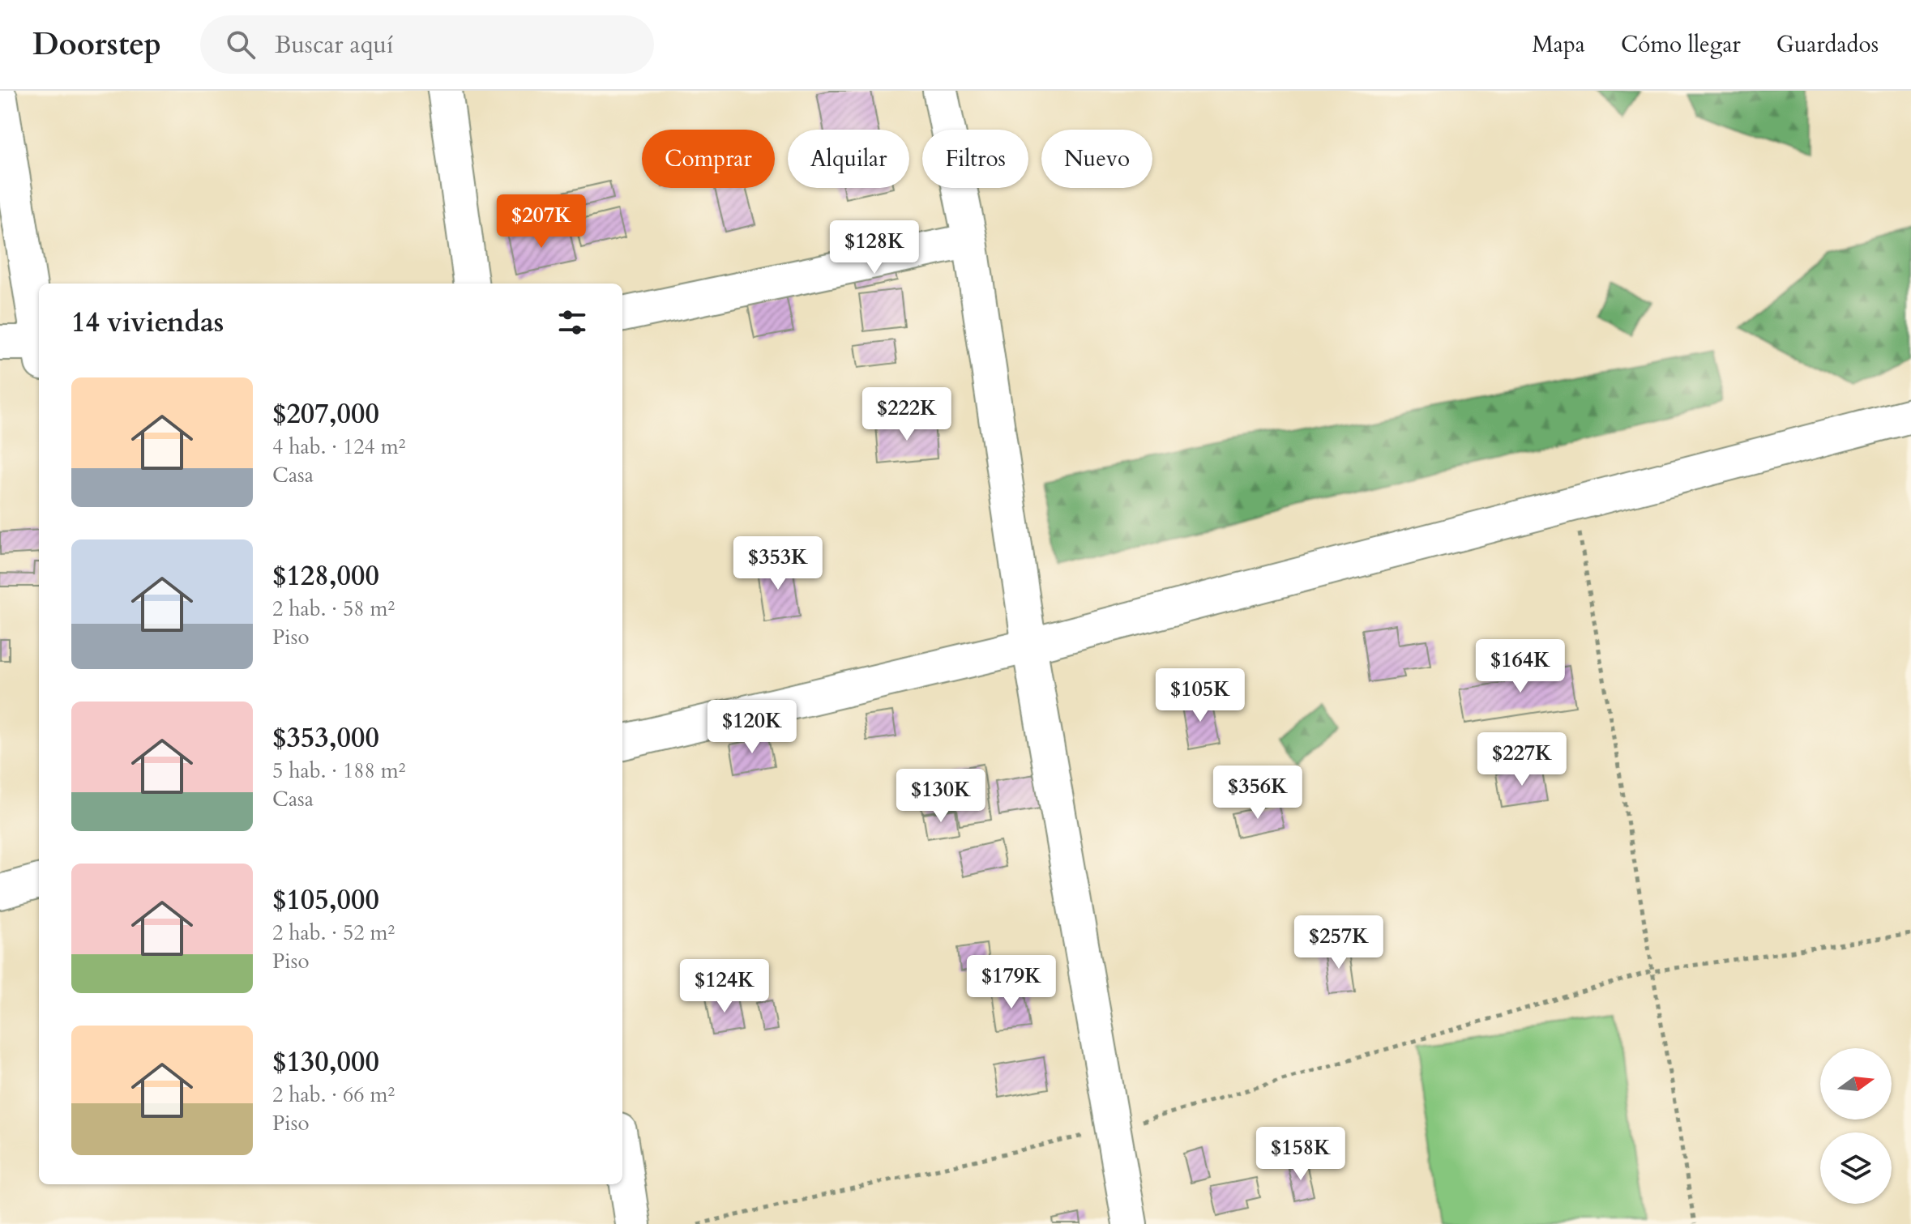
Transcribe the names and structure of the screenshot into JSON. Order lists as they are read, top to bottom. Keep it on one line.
{"north":"right","page":{"header":"Doorstep","search":"Buscar aquí","nav":["Mapa","Cómo llegar","Guardados"],"chip":["Comprar","Alquilar","Filtros","Nuevo"],"price":["$207K","$128K","$222K","$353K","$164K","$105K","$120K","$227K","$356K","$130K","$257K","$179K","$124K","$158K"],"heading":"14 viviendas","list":[{"name":"$207,000","note":"4 hab. · 124 m² · Casa"},{"name":"$128,000","note":"2 hab. · 58 m² · Piso"},{"name":"$353,000","note":"5 hab. · 188 m² · Casa"},{"name":"$105,000","note":"2 hab. · 52 m² · Piso"},{"name":"$130,000","note":"2 hab. · 66 m² · Piso"}]}}
